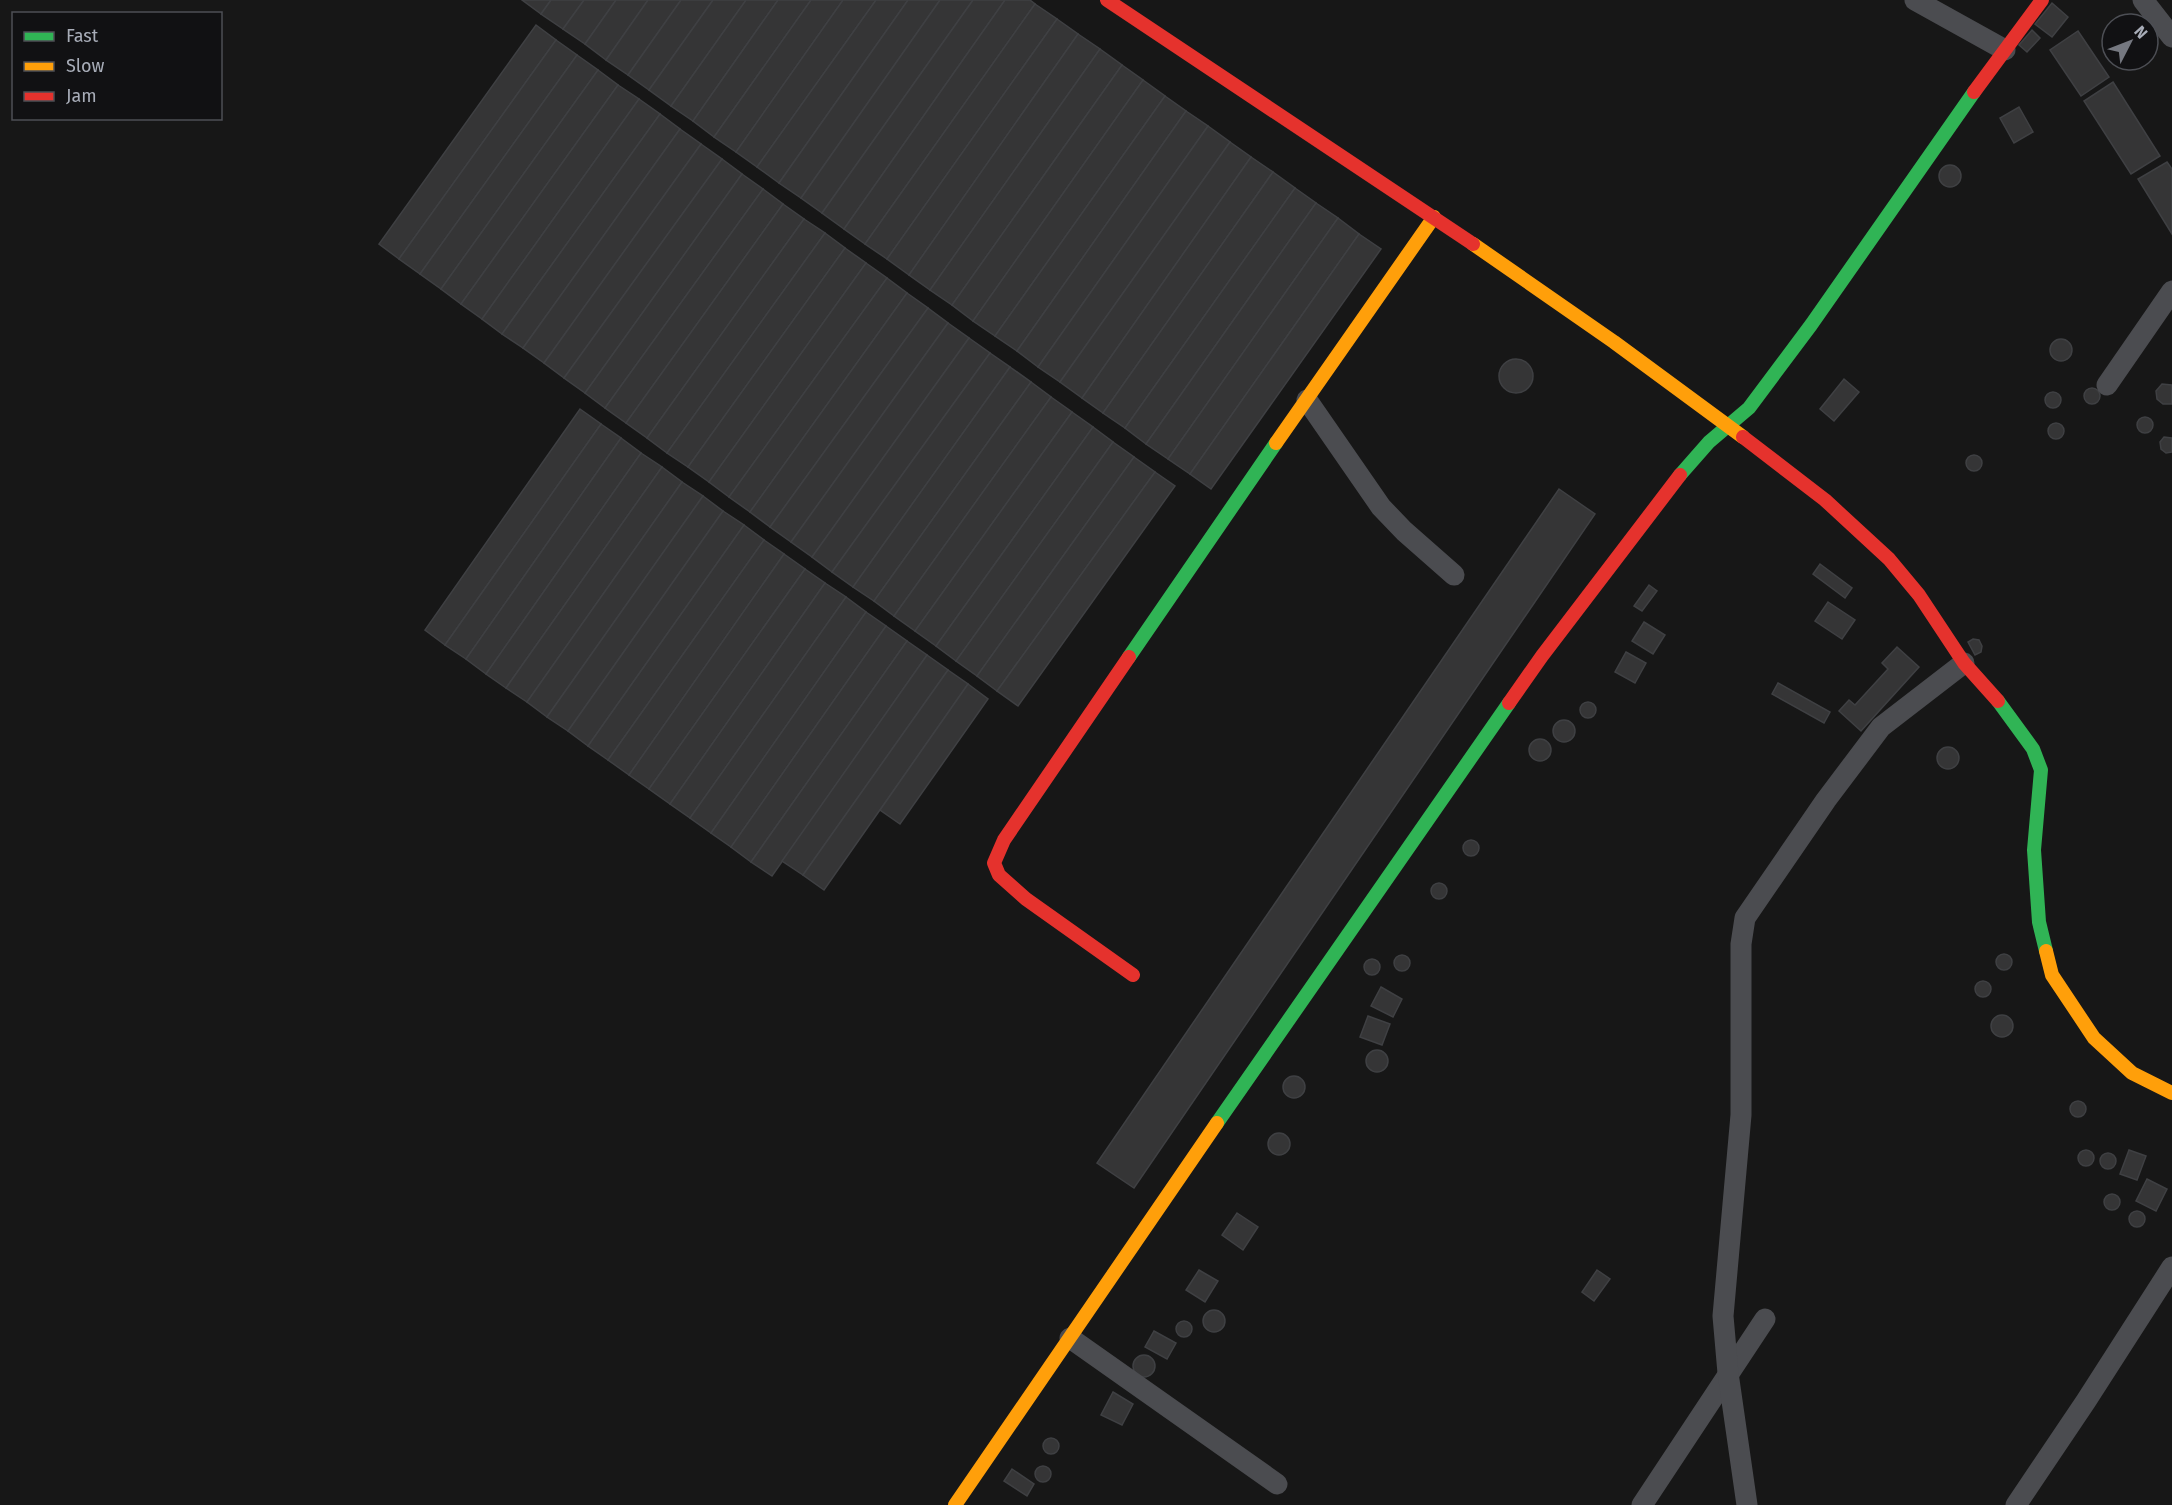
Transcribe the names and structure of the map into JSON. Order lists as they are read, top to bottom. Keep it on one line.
{"legend":["Fast","Slow","Jam"],"north":"top right"}
